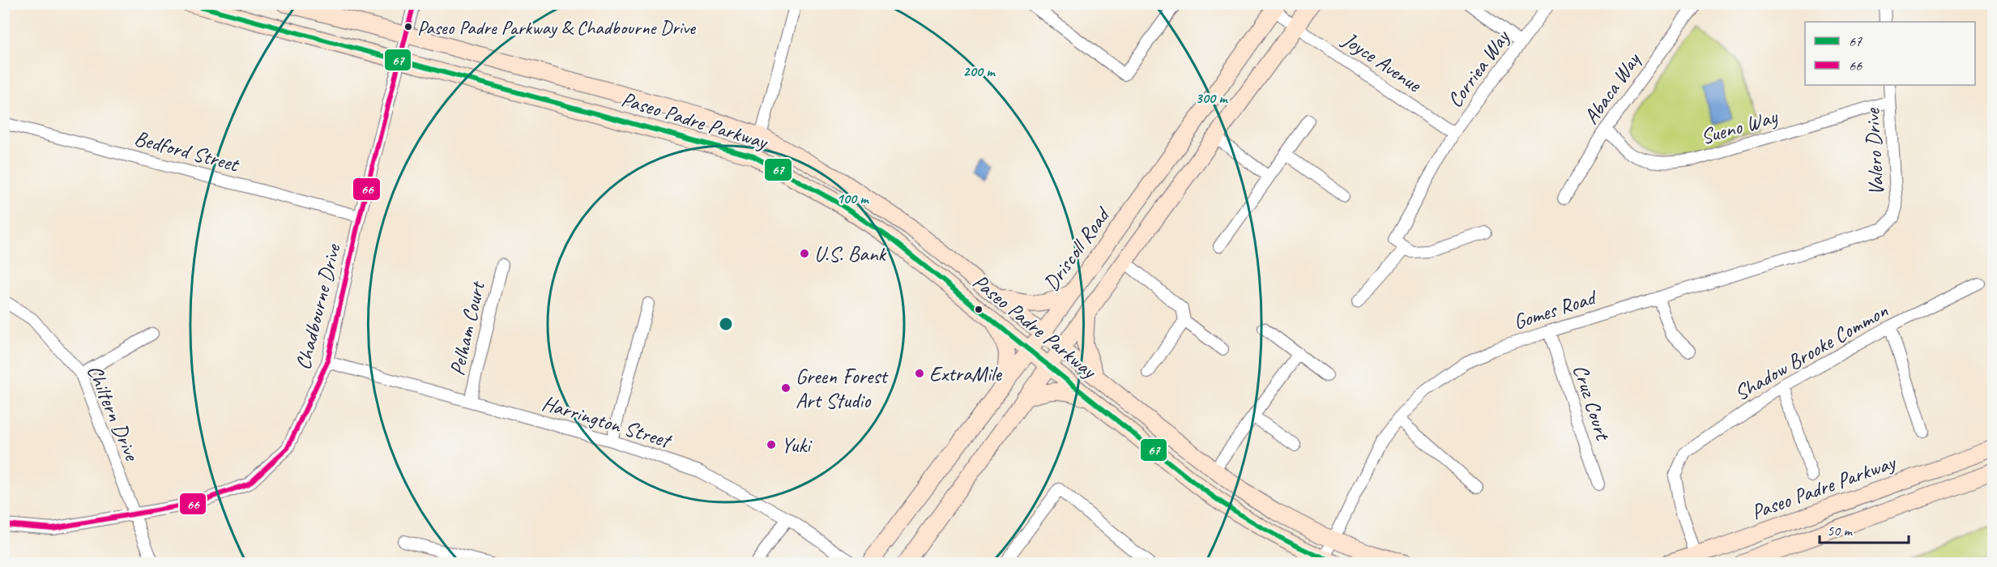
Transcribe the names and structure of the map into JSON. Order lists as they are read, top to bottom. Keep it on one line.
{"streets":{"main road":["Paseo Padre Parkway","Driscoll Road"],"street":["Joyce Avenue","Corriea Way","Abaca Way","Sueno Way","Bedford Street","Valero Drive","Chadbourne Drive","Gomes Road","Pelham Court","Shadow Brooke Common","Cruz Court","Chiltern Drive","Harrington Street"]},"crossings":[["Joyce Avenue","Corriea Way"],["Joyce Avenue","Driscoll Road"],["Abaca Way","Sueno Way"],["Paseo Padre Parkway","Driscoll Road"],["Paseo Padre Parkway","Chadbourne Drive"],["Paseo Padre Parkway","Gomes Road"],["Paseo Padre Parkway","Shadow Brooke Common"],["Sueno Way","Valero Drive"],["Bedford Street","Chadbourne Drive"],["Valero Drive","Gomes Road"],["Chadbourne Drive","Chiltern Drive"],["Chadbourne Drive","Harrington Street"],["Gomes Road","Cruz Court"],["Pelham Court","Harrington Street"]],"places":["Paseo Padre Parkway & Chadbourne Drive","U.S. Bank","ExtraMile","Green Forest Art Studio","Yuki"],"lines":["transit line 67","transit line 66"],"legend":["67","66"],"scale_bar":"50 m","rings":["200 m","300 m","100 m"]}
